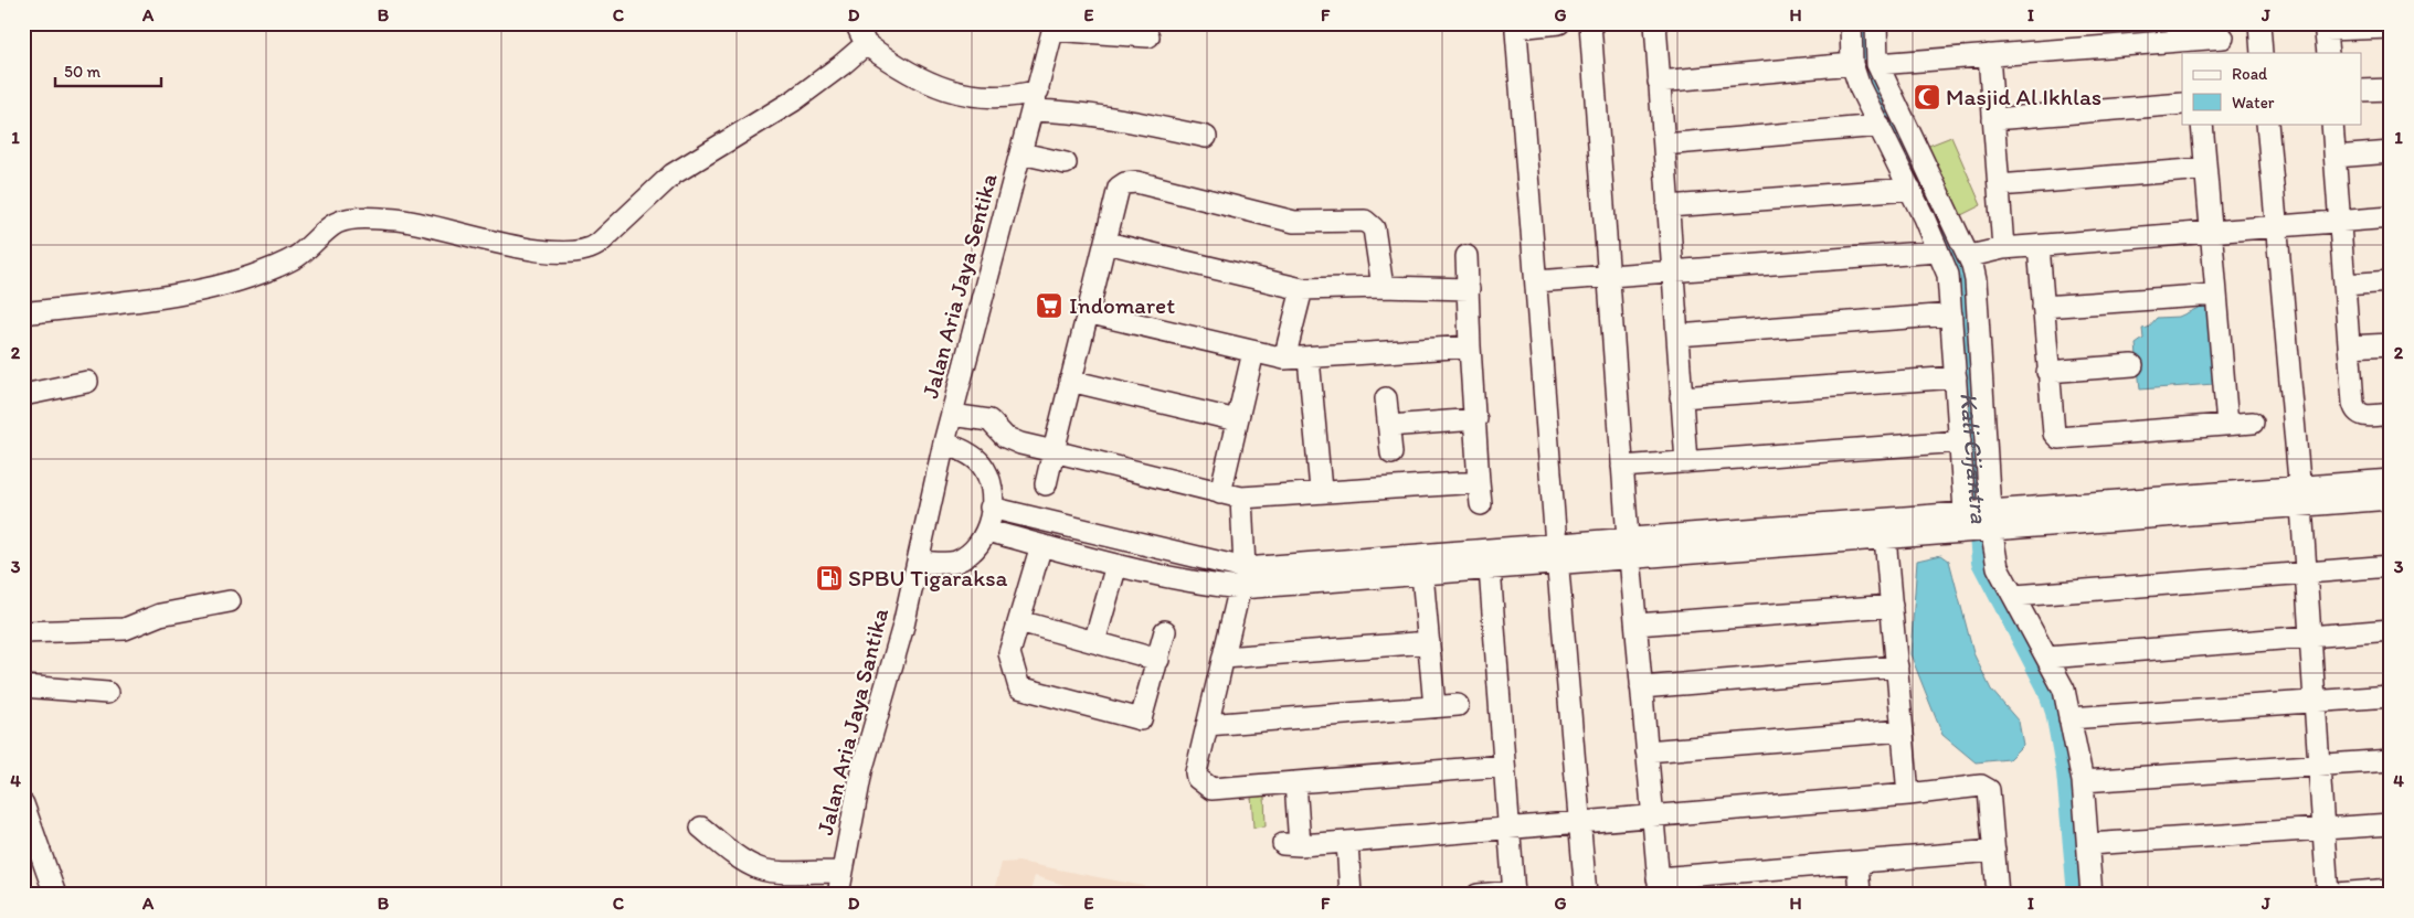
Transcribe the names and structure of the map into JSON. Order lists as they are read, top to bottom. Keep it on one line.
{"streets":{"street":["Jalan Aria Jaya Sentika","Jalan Aria Jaya Santika"]},"crossings":[["Jalan Aria Jaya Sentika","Jalan Aria Jaya Santika"]],"water":["Kali Cijantra"],"places":{"mosque":["Masjid Al Ikhlas"],"supermarket":["Indomaret"],"fuel station":["SPBU Tigaraksa"]},"legend":["Road","Water"],"scale_bar":"50 m","grid":{"columns":["A","B","C","D","E","F","G","H","I","J"],"rows":["1","2","3","4"]}}
